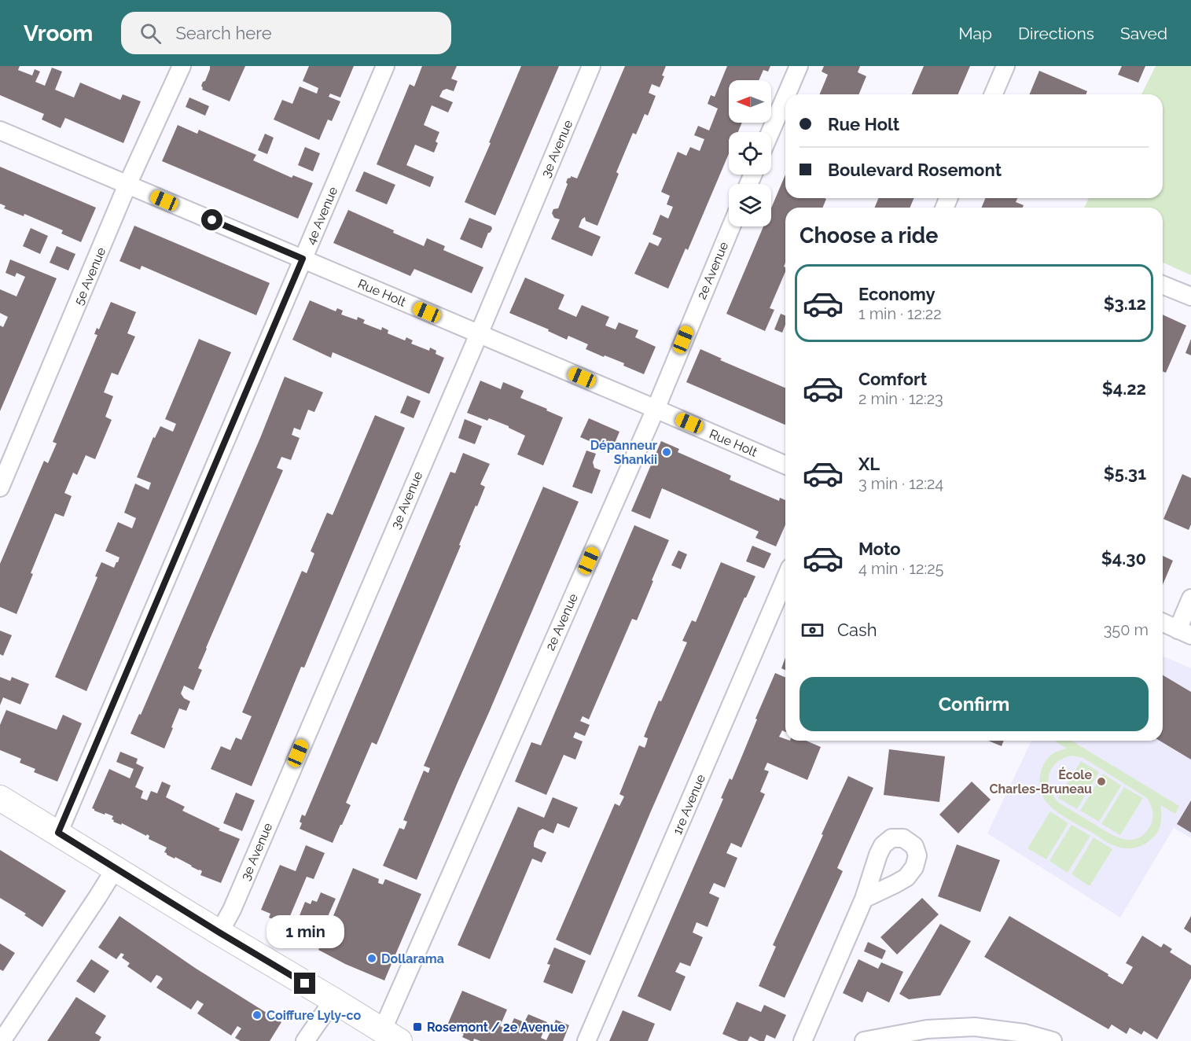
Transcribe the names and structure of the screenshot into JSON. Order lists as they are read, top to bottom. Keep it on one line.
{"streets":{"street":["3e Avenue","4e Avenue","2e Avenue","5e Avenue","Rue Holt","1re Avenue"]},"crossings":[["3e Avenue","Rue Holt"],["4e Avenue","Rue Holt"],["2e Avenue","Rue Holt"],["5e Avenue","Rue Holt"]],"places":{"other":["Dépanneur Shankii","École Charles-Bruneau","Dollarama","Coiffure Lyly-co"],"transit":["Rosemont / 2e Avenue"]},"north":"left","page":{"header":"Vroom","search":"Search here","nav":["Map","Directions","Saved"],"banner":["Rue Holt","Boulevard Rosemont"],"heading":"Choose a ride","list":[{"name":"Economy","note":"1 min · 12:22","value":"$3.12"},{"name":"Comfort","note":"2 min · 12:23","value":"$4.22"},{"name":"XL","note":"3 min · 12:24","value":"$5.31"},{"name":"Moto","note":"4 min · 12:25","value":"$4.30"}],"pay":["Cash","350 m"],"buttons":"Confirm","bubble":"1 min"}}
